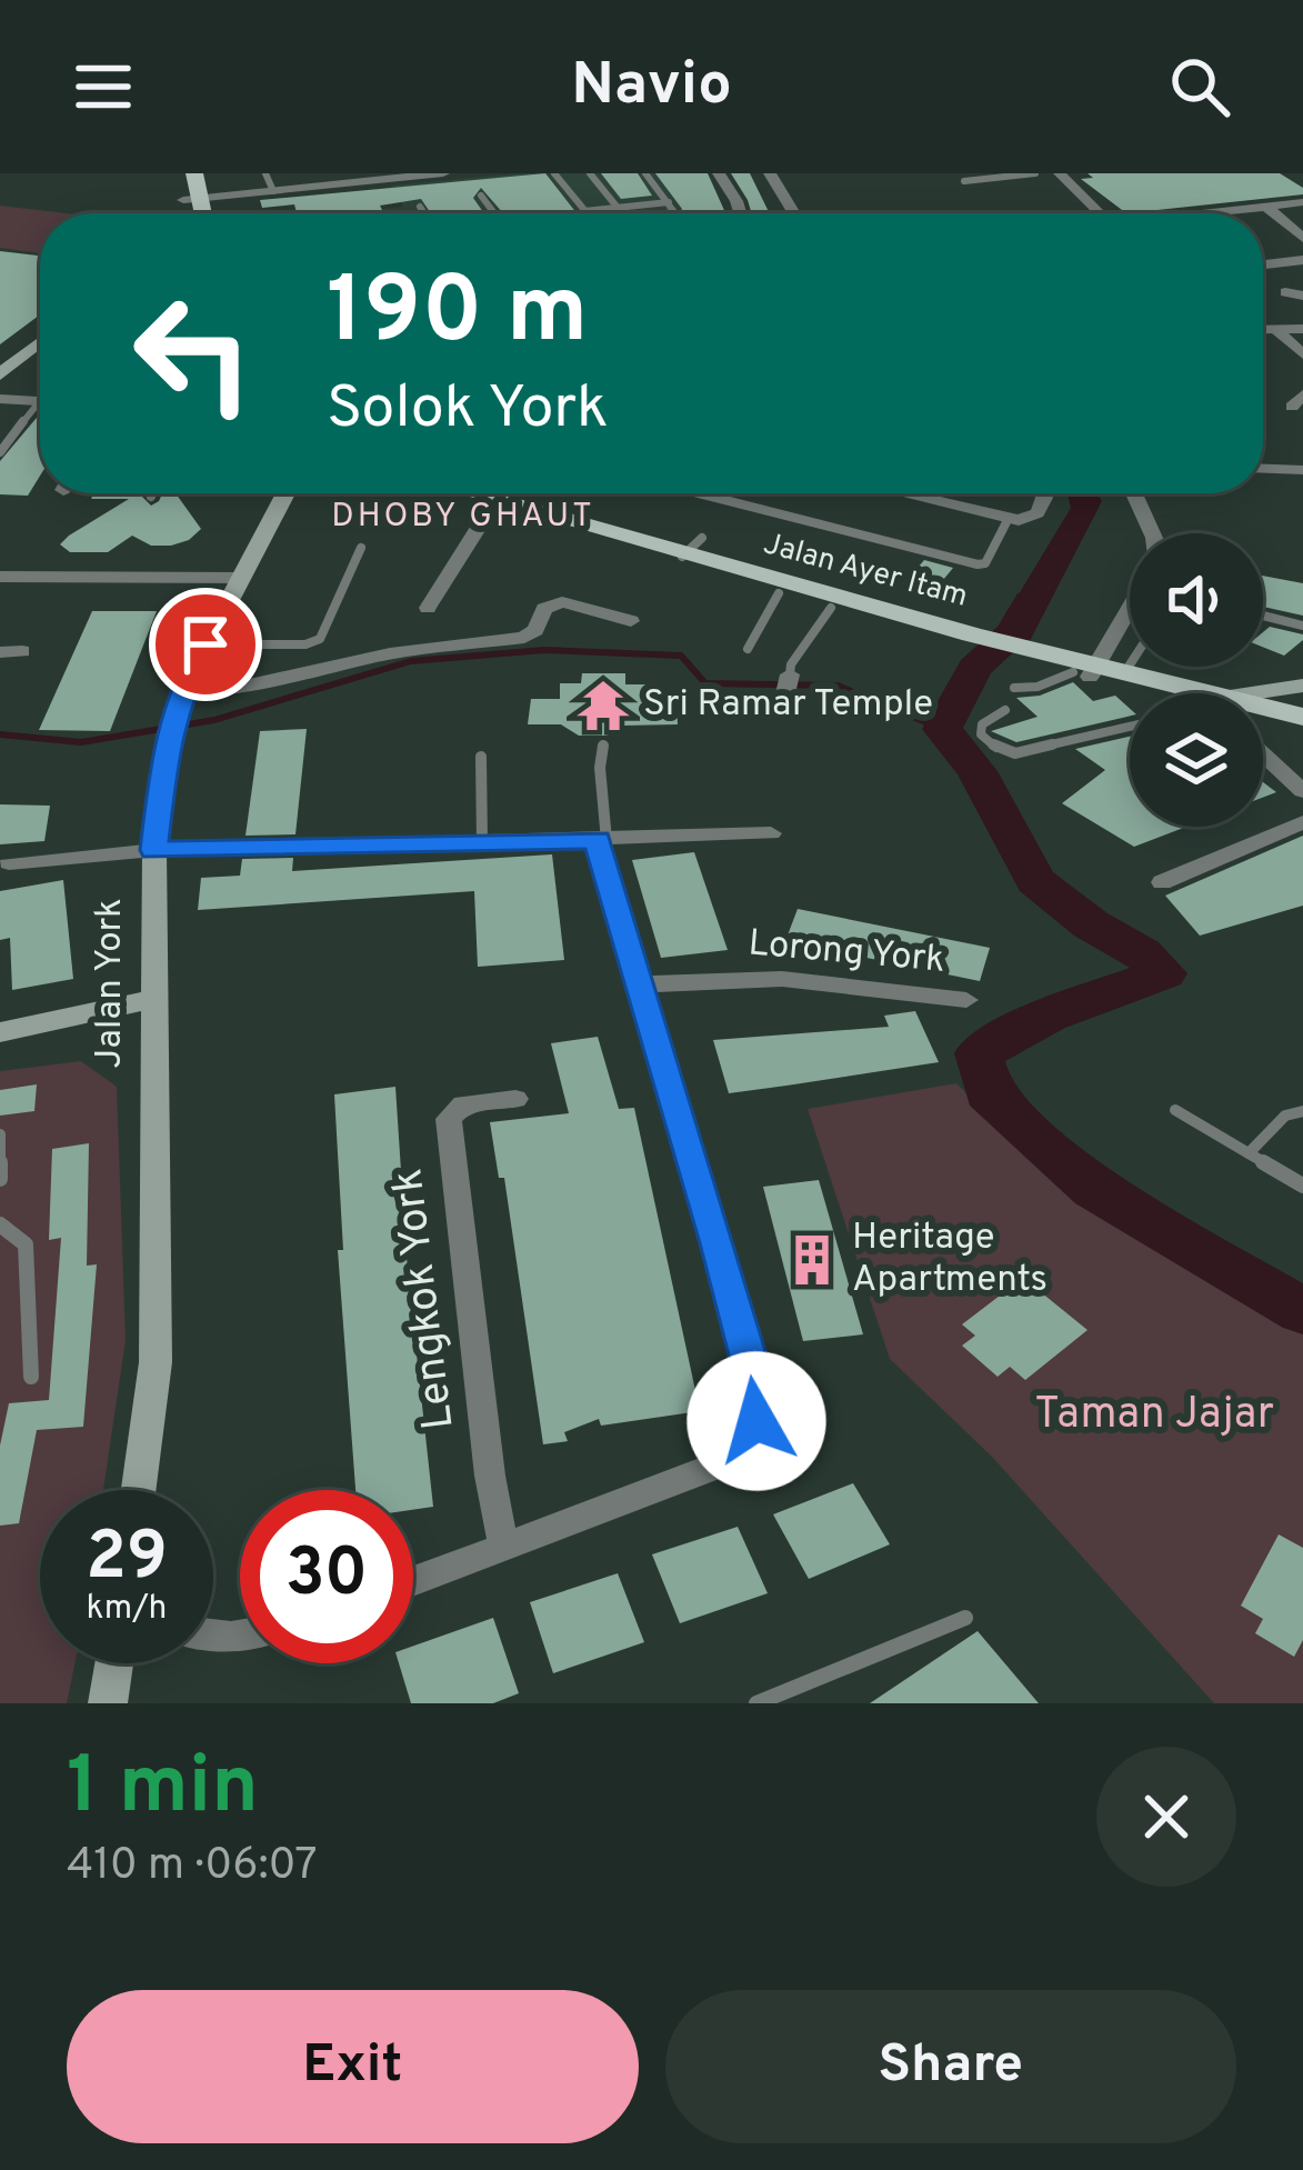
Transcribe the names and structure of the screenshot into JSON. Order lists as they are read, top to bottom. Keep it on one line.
{"streets":{"main road":["Jalan Ayer Itam"],"street":["Lorong York","Jalan York","Lengkok York"]},"districts":["DHOBY GHAUT"],"parks":["Taman Jajar"],"places":{"temple":["Sri Ramar Temple"],"building":["Heritage Apartments"]},"page":{"header":"Navio","turn":["190 m","Solok York"],"speed":"29 km/h","limit":"30","heading":["1 min","410 m · 06:07"],"buttons":["Exit","Share"]}}
